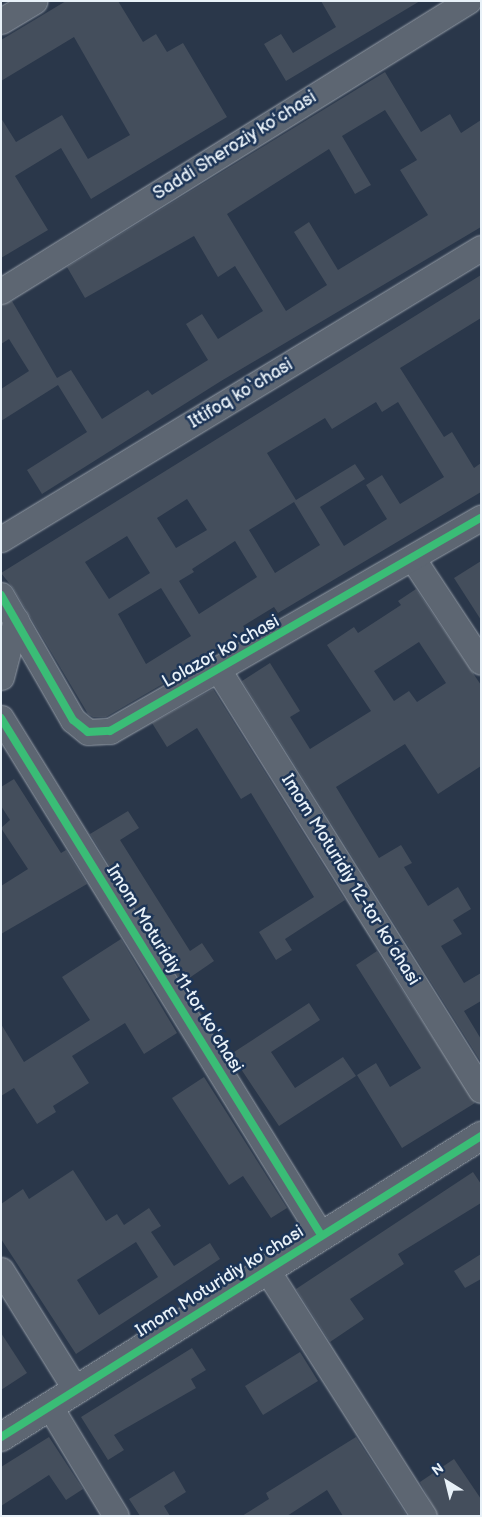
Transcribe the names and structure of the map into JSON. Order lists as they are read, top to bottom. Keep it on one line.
{"streets":{"street":["Saddi Sheroziy koʻchasi","Ittifoq ko‘chasi","Lolazor ko‘chasi","Imom Moturidiy 12-tor koʻchasi","Imom Moturidiy 11-tor koʻchasi","Imom Moturidiy koʻchasi"]},"crossings":[["Lolazor ko‘chasi","Imom Moturidiy 12-tor koʻchasi"],["Imom Moturidiy 11-tor koʻchasi","Imom Moturidiy koʻchasi"]],"north":"top left"}
